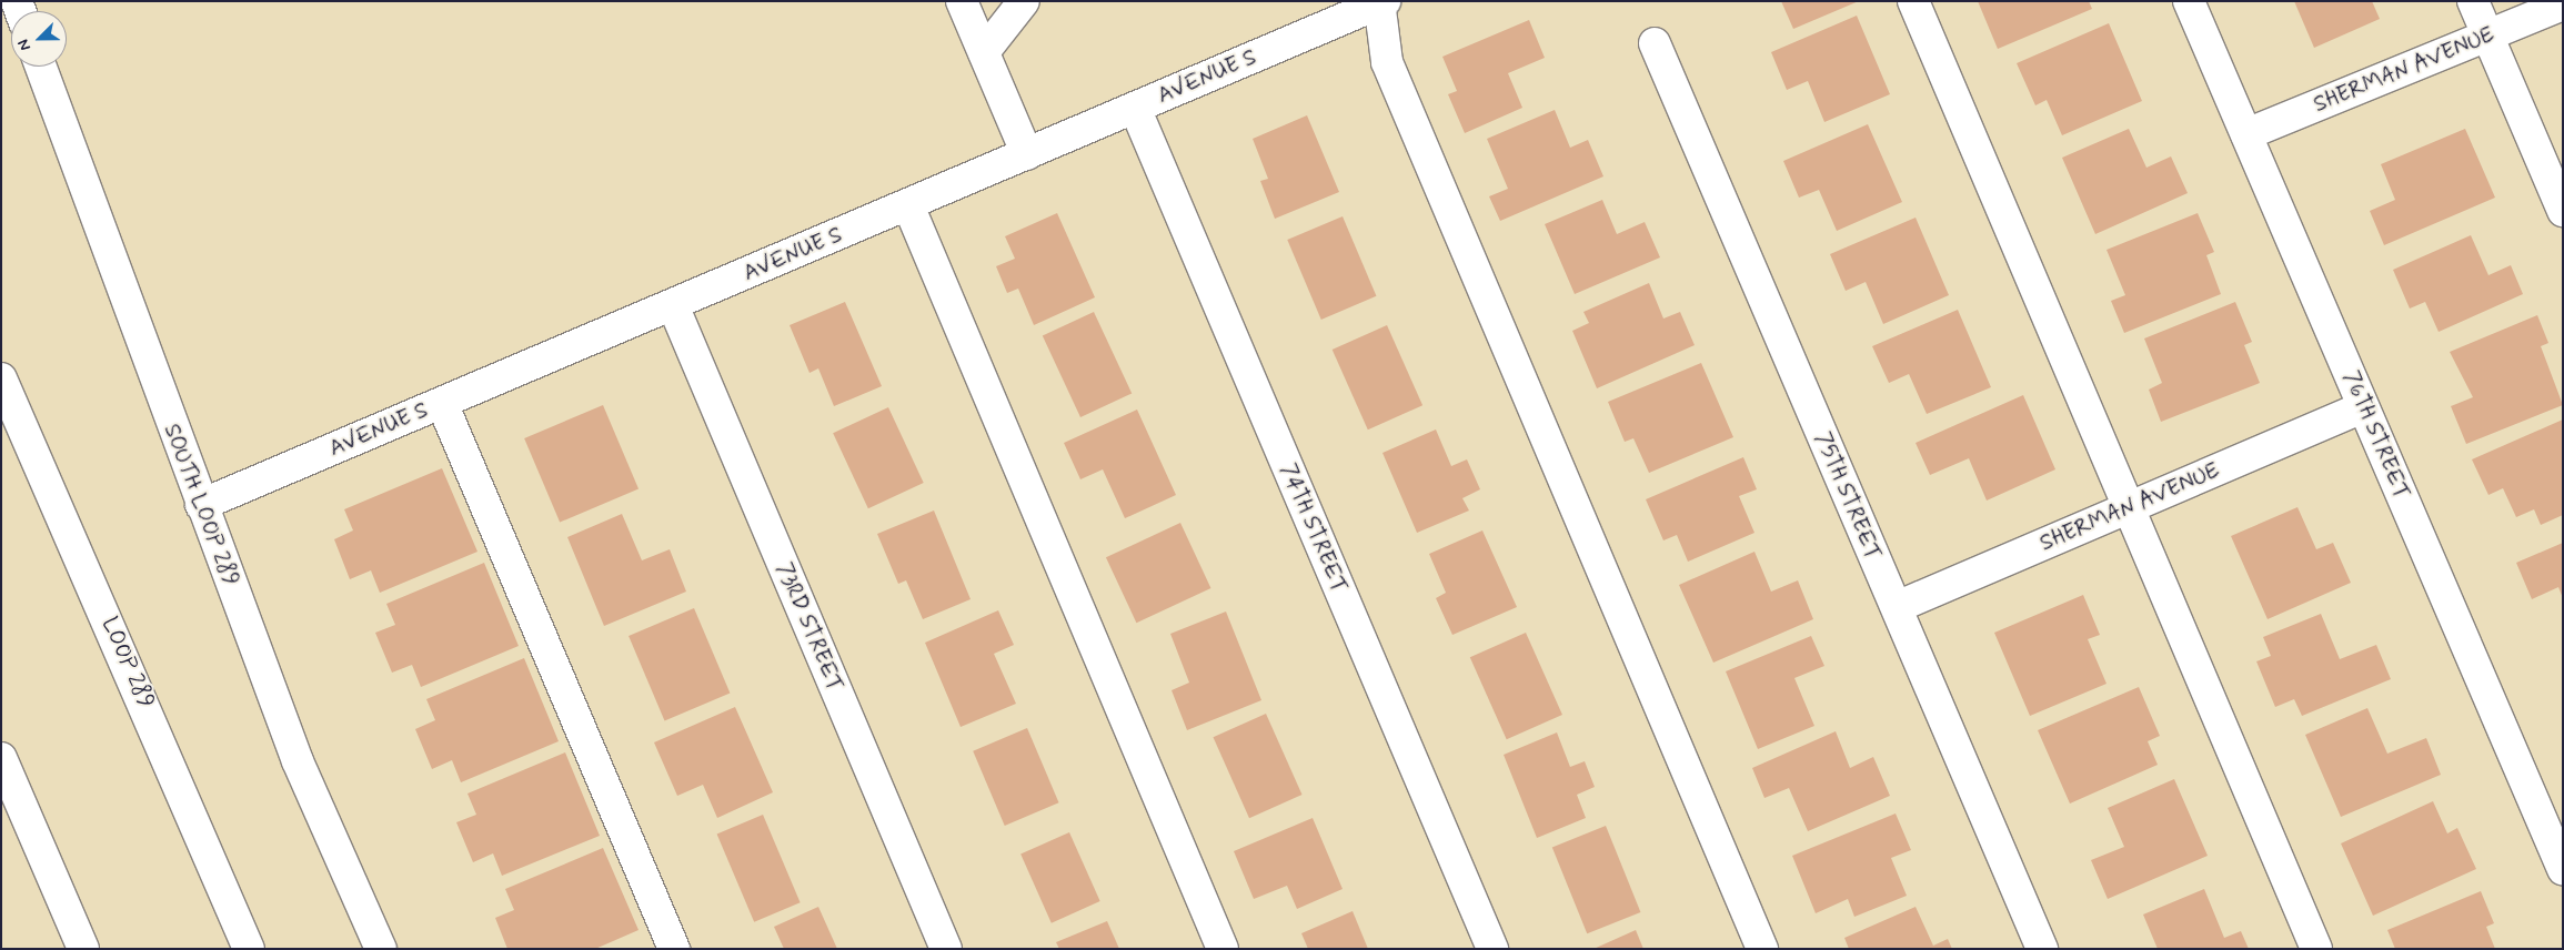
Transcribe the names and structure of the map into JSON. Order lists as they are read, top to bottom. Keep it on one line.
{"streets":{"main road":["SHERMAN AVENUE","AVENUE S","76TH STREET","75TH STREET","SOUTH LOOP 289","74TH STREET","73RD STREET","LOOP 289"]},"crossings":[["SHERMAN AVENUE","76TH STREET"],["SHERMAN AVENUE","75TH STREET"],["AVENUE S","SOUTH LOOP 289"],["AVENUE S","74TH STREET"],["AVENUE S","73RD STREET"]],"north":"bottom left"}
